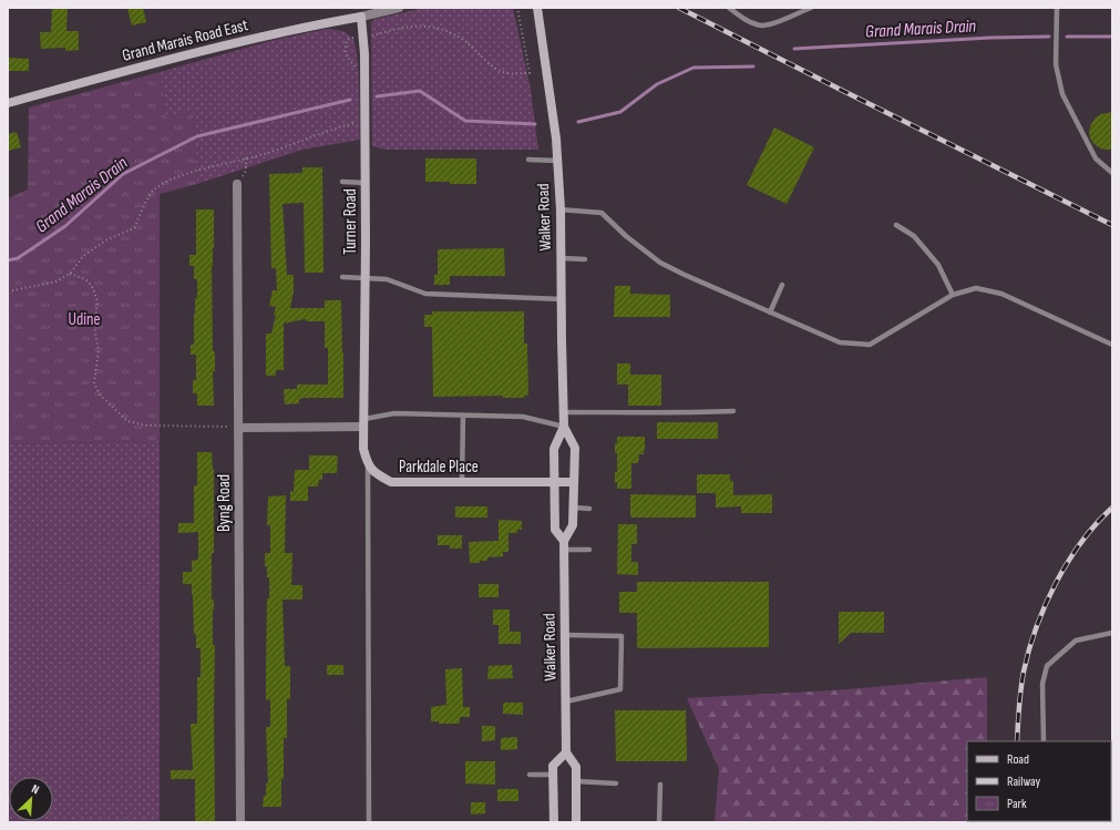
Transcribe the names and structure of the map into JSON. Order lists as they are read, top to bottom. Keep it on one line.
{"streets":{"main road":["Grand Marais Road East","Walker Road","Turner Road","Parkdale Place"],"street":["Byng Road"]},"crossings":[["Grand Marais Road East","Turner Road"],["Walker Road","Parkdale Place"]],"water":["Grand Marais Drain"],"parks":["Udine"],"legend":["Road","Railway","Park"],"north":"top right"}
